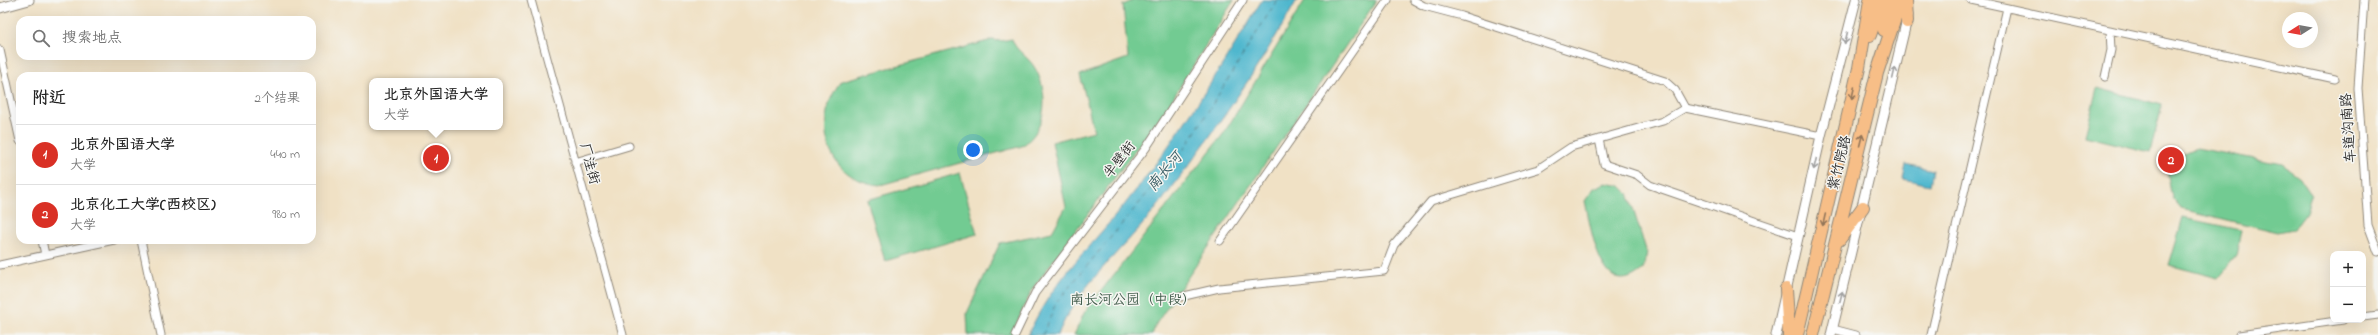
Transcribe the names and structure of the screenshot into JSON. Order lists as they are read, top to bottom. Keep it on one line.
{"streets":{"highway":["紫竹院路"],"street":["车道沟南路","半壁街","厂洼街"]},"water":["南长河"],"parks":["南长河公园（中段）"],"north":"left","page":{"search":"搜索地点","heading":["附近","2个结果"],"popup":["北京外国语大学","大学"],"list":[{"mark":"1","name":"北京外国语大学","note":"大学","value":"440 m"},{"mark":"2","name":"北京化工大学(西校区)","note":"大学","value":"980 m"}],"pins":["1","2"],"map_buttons":["+","−"]}}
